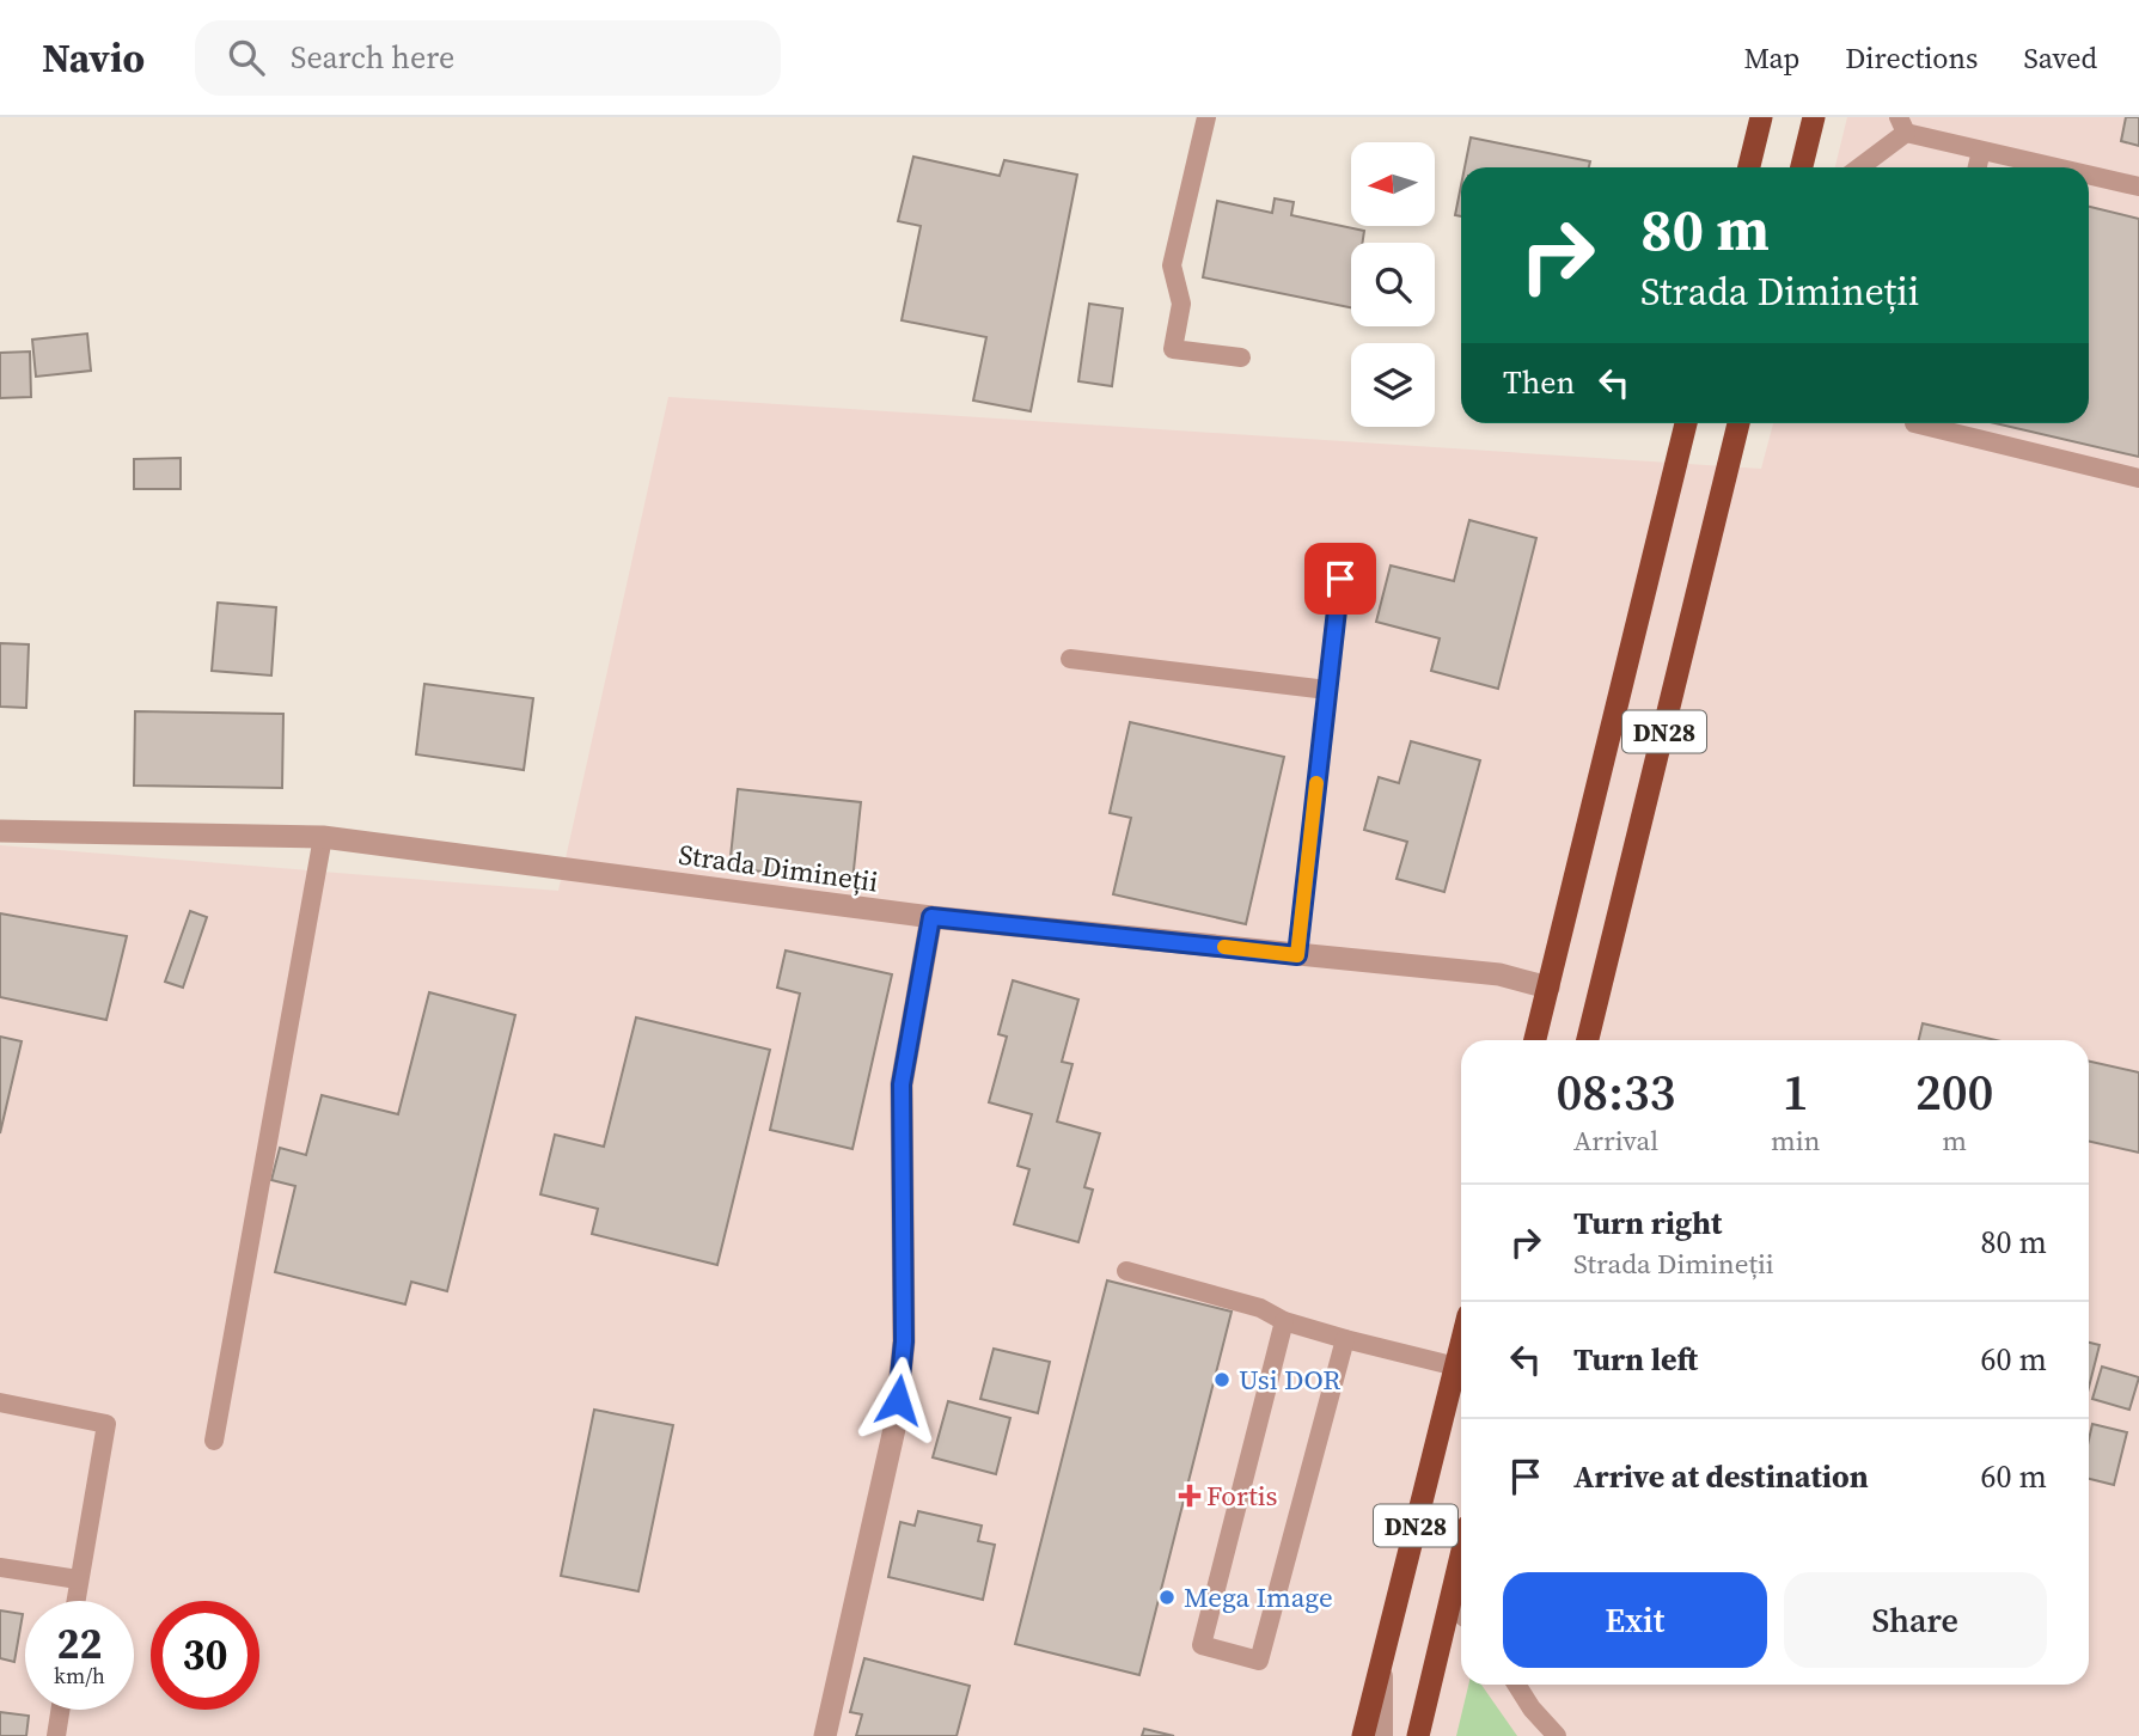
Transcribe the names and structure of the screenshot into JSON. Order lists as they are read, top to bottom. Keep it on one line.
{"streets":{"highway":["DN28"],"street":["Strada Dimineții"]},"crossings":[["DN28","Strada Dimineții"]],"places":{"other":["Usi DOR","Mega Image"],"health":["Fortis"]},"north":"left","page":{"header":"Navio","search":"Search here","nav":["Map","Directions","Saved"],"turn":["80 m","Strada Dimineții"],"then":"Then","eta":["08:33","Arrival","1","min","200","m"],"list":[{"name":"Turn right","note":"Strada Dimineții","value":"80 m"},{"name":"Turn left","value":"60 m"},{"name":"Arrive at destination","value":"60 m"}],"buttons":["Exit","Share"],"speed":"22 km/h","limit":"30"}}
